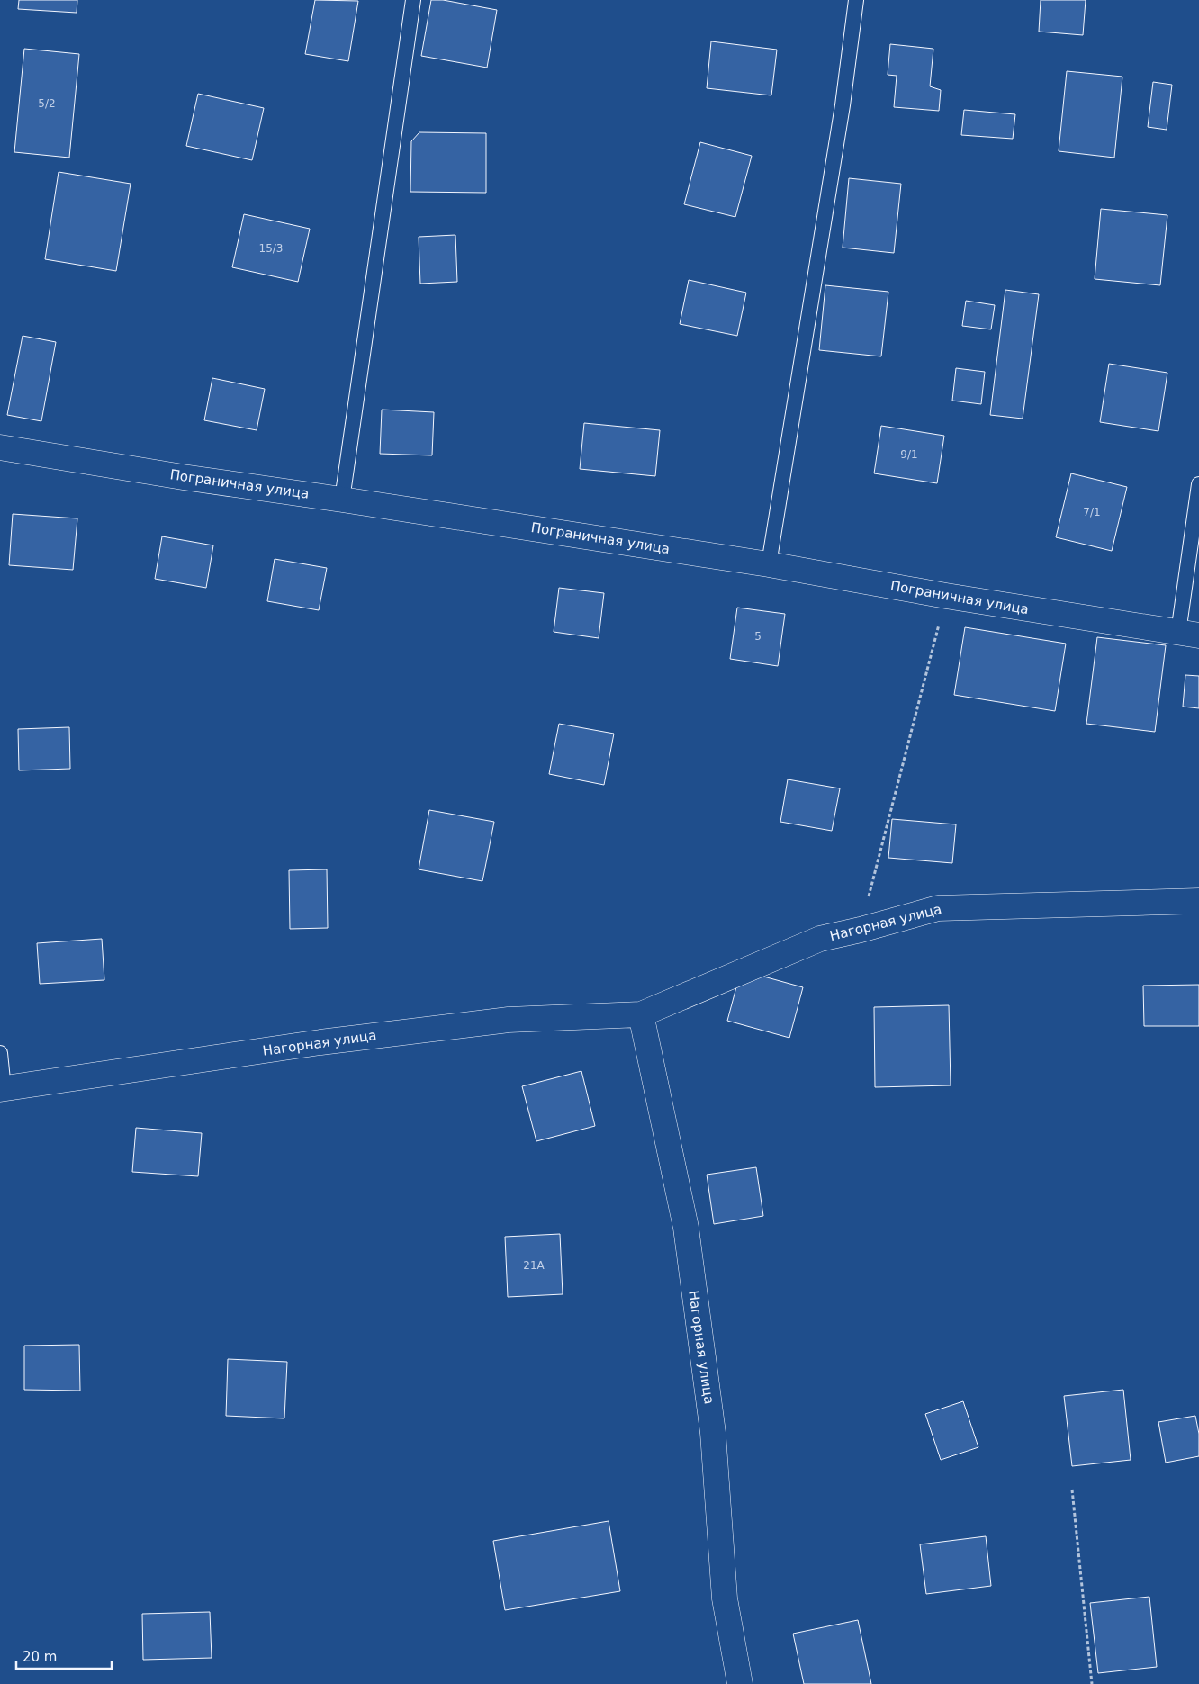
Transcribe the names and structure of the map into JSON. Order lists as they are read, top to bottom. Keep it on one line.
{"streets":{"street":["Пограничная улица","Нагорная улица"]},"house_numbers":["5/2","15/3","9/1","7/1","5","21А"],"scale_bar":"20 m"}
